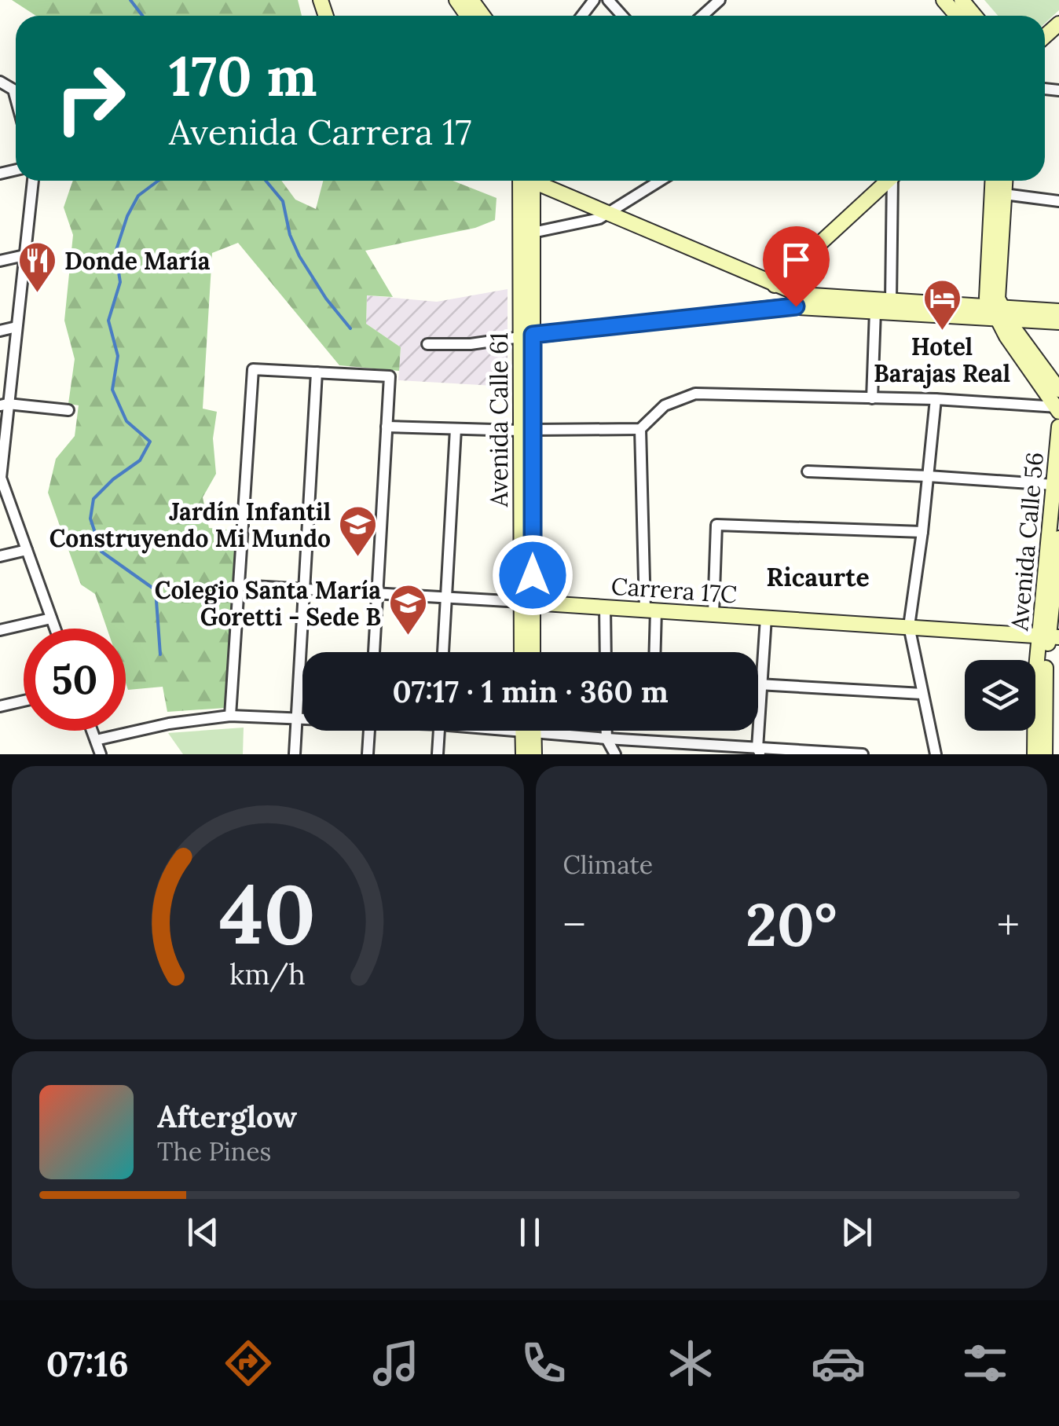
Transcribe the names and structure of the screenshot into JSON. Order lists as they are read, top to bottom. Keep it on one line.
{"streets":{"main road":["Avenida Calle 61","Avenida Calle 56","Carrera 17C"]},"crossings":[["Avenida Calle 61","Carrera 17C"],["Avenida Calle 56","Carrera 17C"]],"districts":["Ricaurte"],"places":{"restaurant":["Donde María"],"hotel":["Hotel Barajas Real"],"school or university":["Jardín Infantil Construyendo Mi Mundo","Colegio Santa María Goretti - Sede B"]},"page":{"turn":["170 m","Avenida Carrera 17"],"limit":"50","trip":"07:17 · 1 min · 360 m","tile":"Climate","heat":["−","20°","+"],"song":["Afterglow","The Pines"],"tabs":"07:16","gauge":["40","km/h"]}}
